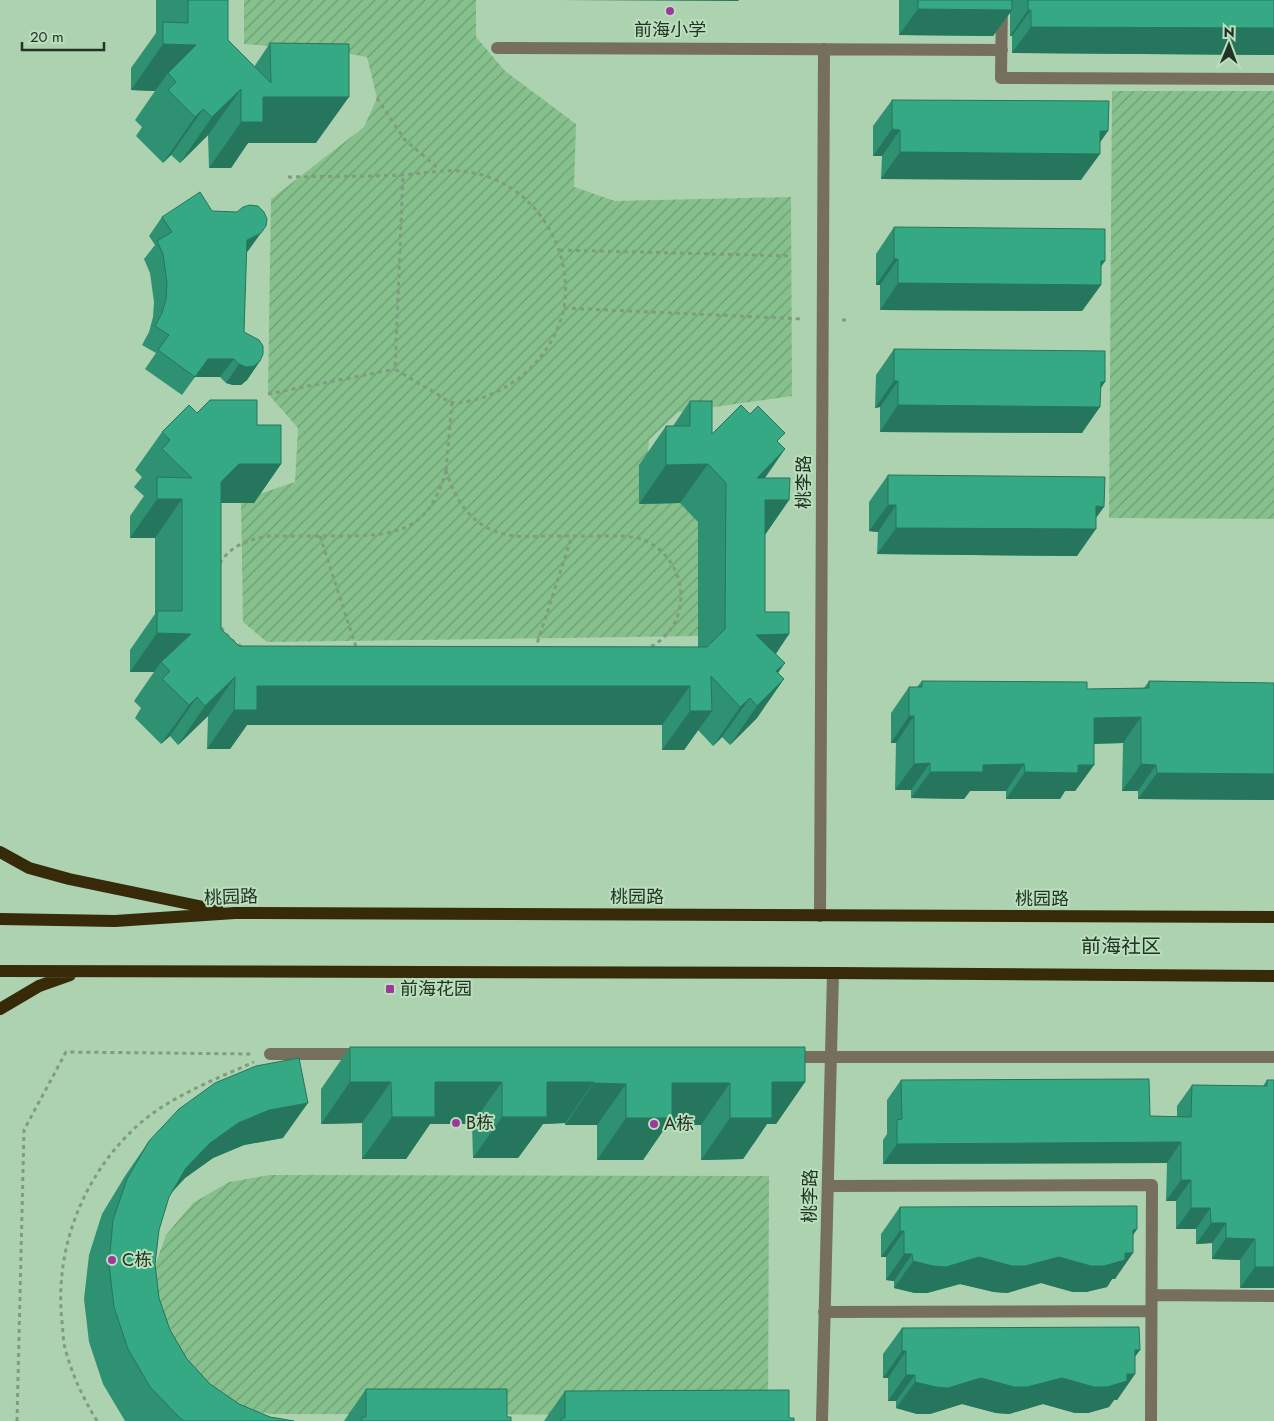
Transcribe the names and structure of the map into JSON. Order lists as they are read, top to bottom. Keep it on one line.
{"streets":{"main road":["桃园路"],"street":["桃李路"]},"crossings":[["桃李路","桃园路"]],"districts":["前海社区"],"places":{"other":["前海小学","B栋","A栋","C栋"],"transit":["前海花园"]},"scale_bar":"20 m","north":"top"}
